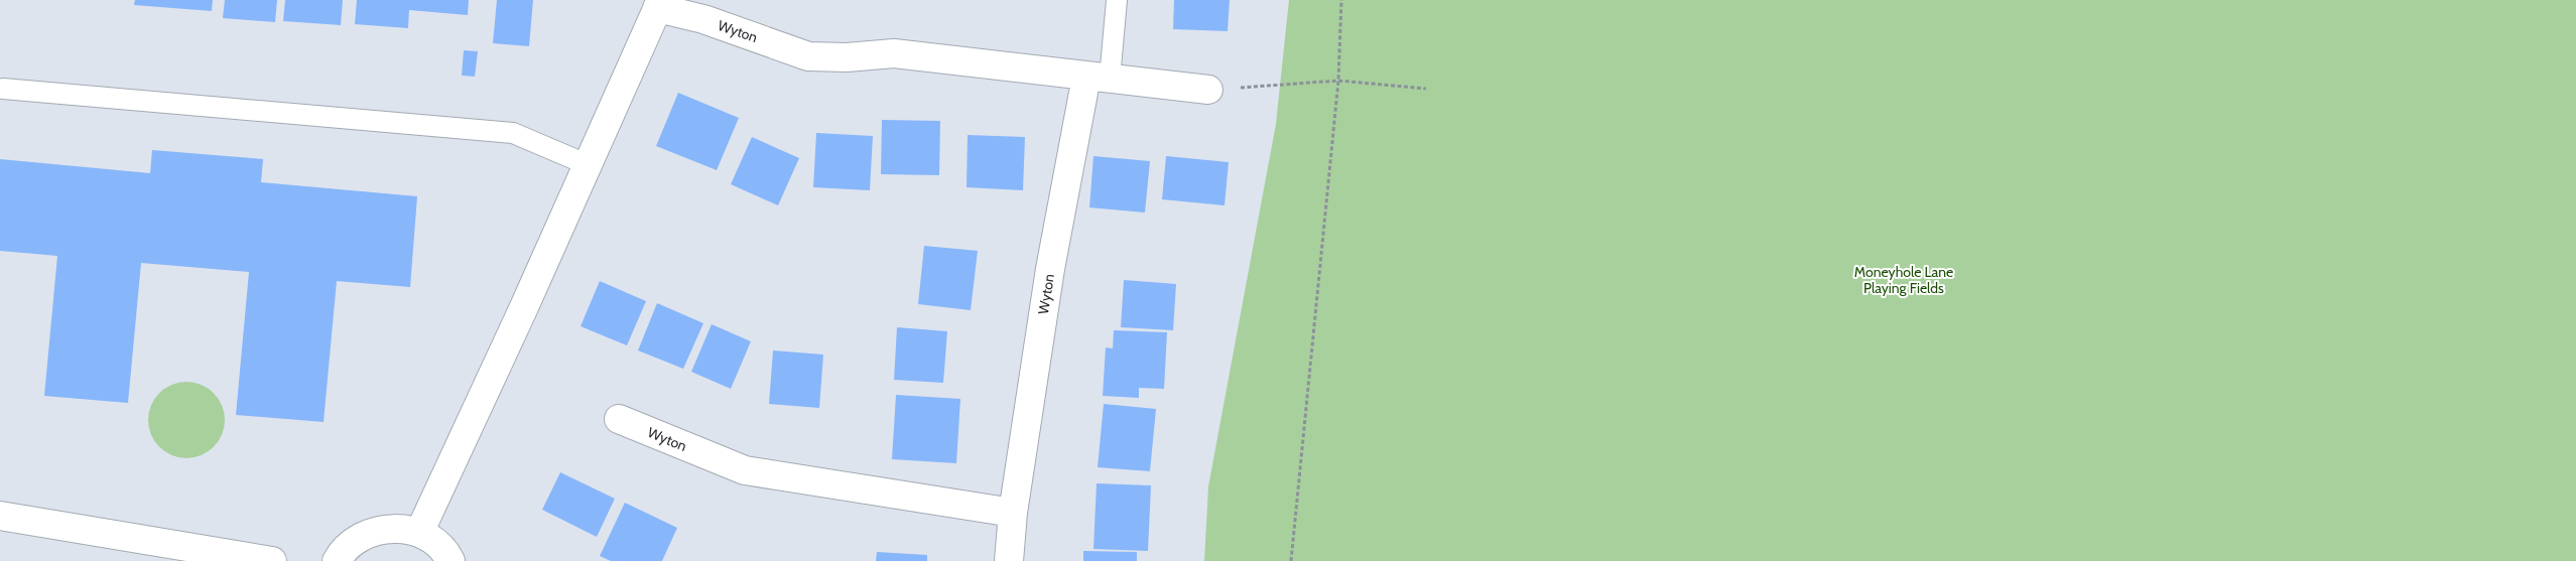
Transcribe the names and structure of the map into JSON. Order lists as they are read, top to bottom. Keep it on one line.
{"streets":{"street":["Wyton"]},"parks":["Moneyhole Lane Playing Fields"]}
